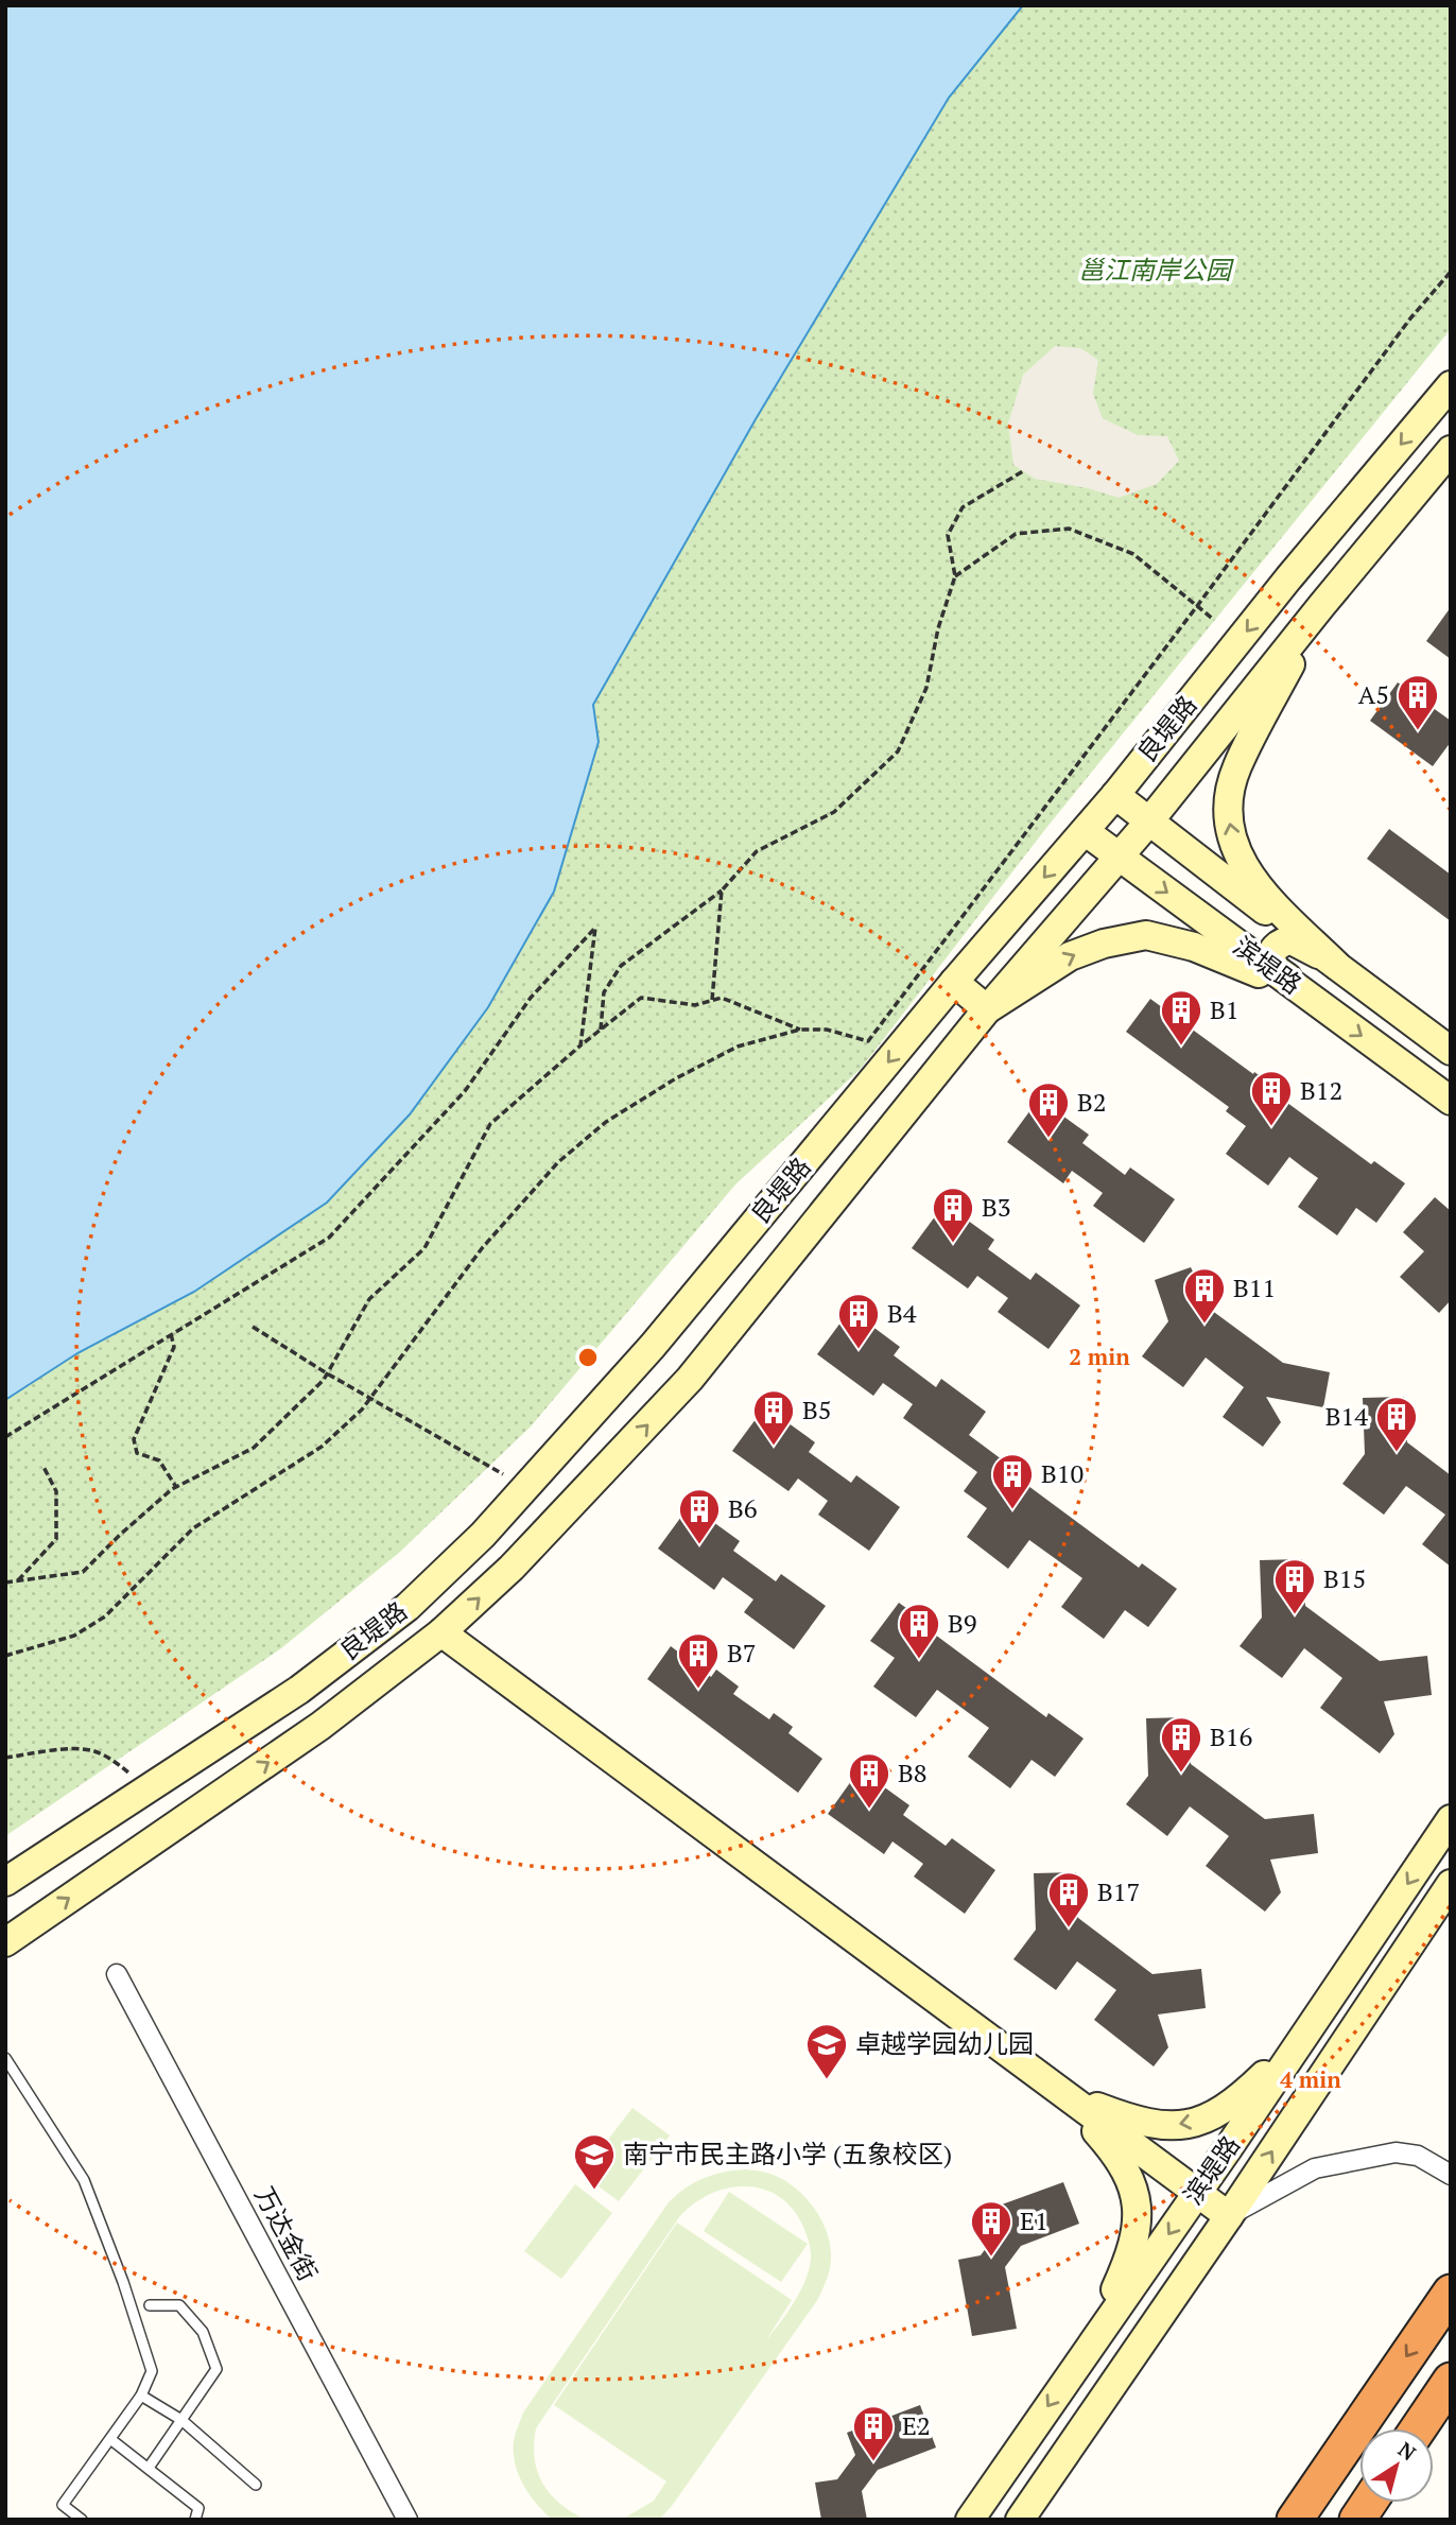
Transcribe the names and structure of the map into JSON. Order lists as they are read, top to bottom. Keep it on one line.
{"streets":{"street":["良堤路","滨堤路","万达金街"]},"crossings":[["良堤路","滨堤路"]],"parks":["邕江南岸公园"],"places":{"building":["A5","B1","B12","B2","B3","B11","B4","B5","B14","B10","B6","B15","B9","B7","B16","B8","B17","E1","E2"],"school or university":["卓越学园幼儿园","南宁市民主路小学 (五象校区)"]},"north":"top right","rings":["2 min","4 min"]}
